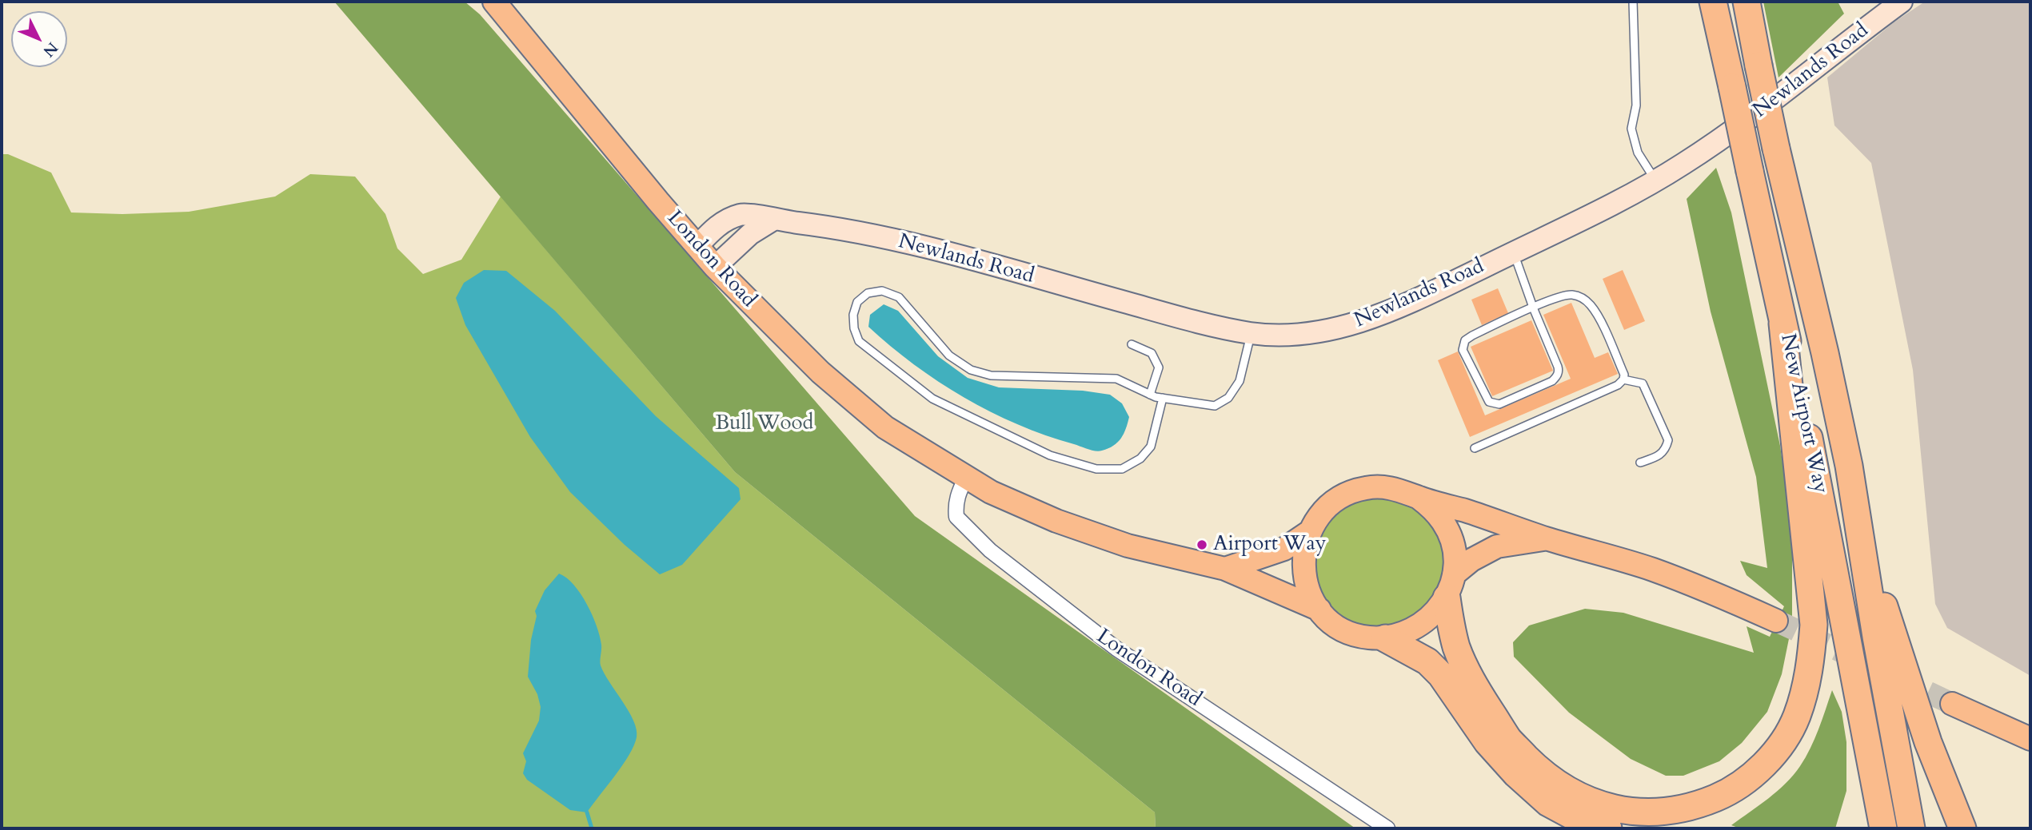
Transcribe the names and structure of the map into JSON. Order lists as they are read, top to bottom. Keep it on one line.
{"streets":{"highway":["New Airport Way"],"main road":["London Road"],"street":["Newlands Road"]},"crossings":[["Newlands Road","London Road"]],"parks":["Bull Wood"],"places":["Airport Way"],"north":"bottom right"}
